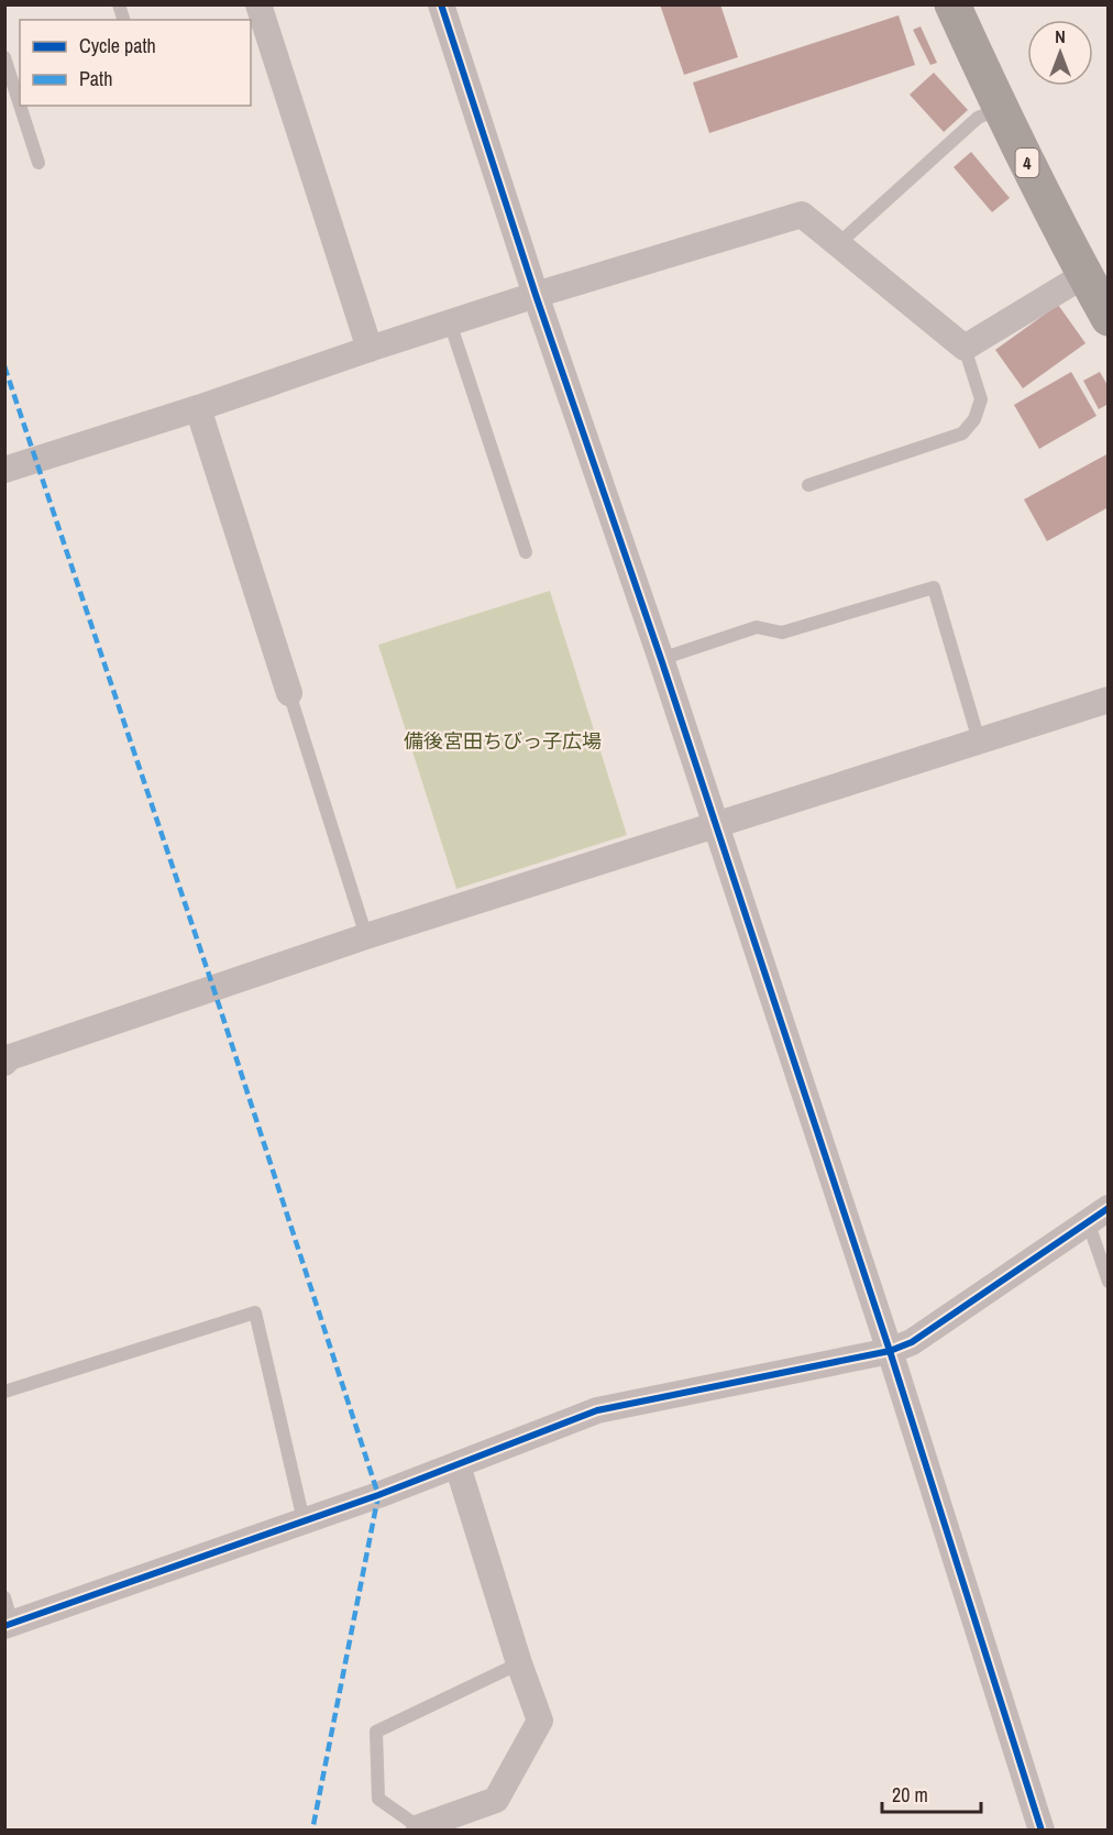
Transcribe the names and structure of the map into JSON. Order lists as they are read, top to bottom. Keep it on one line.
{"streets":{"highway":["4"]},"parks":["備後宮田ちびっ子広場"],"legend":["Cycle path","Path"],"scale_bar":"20 m","north":"top"}
